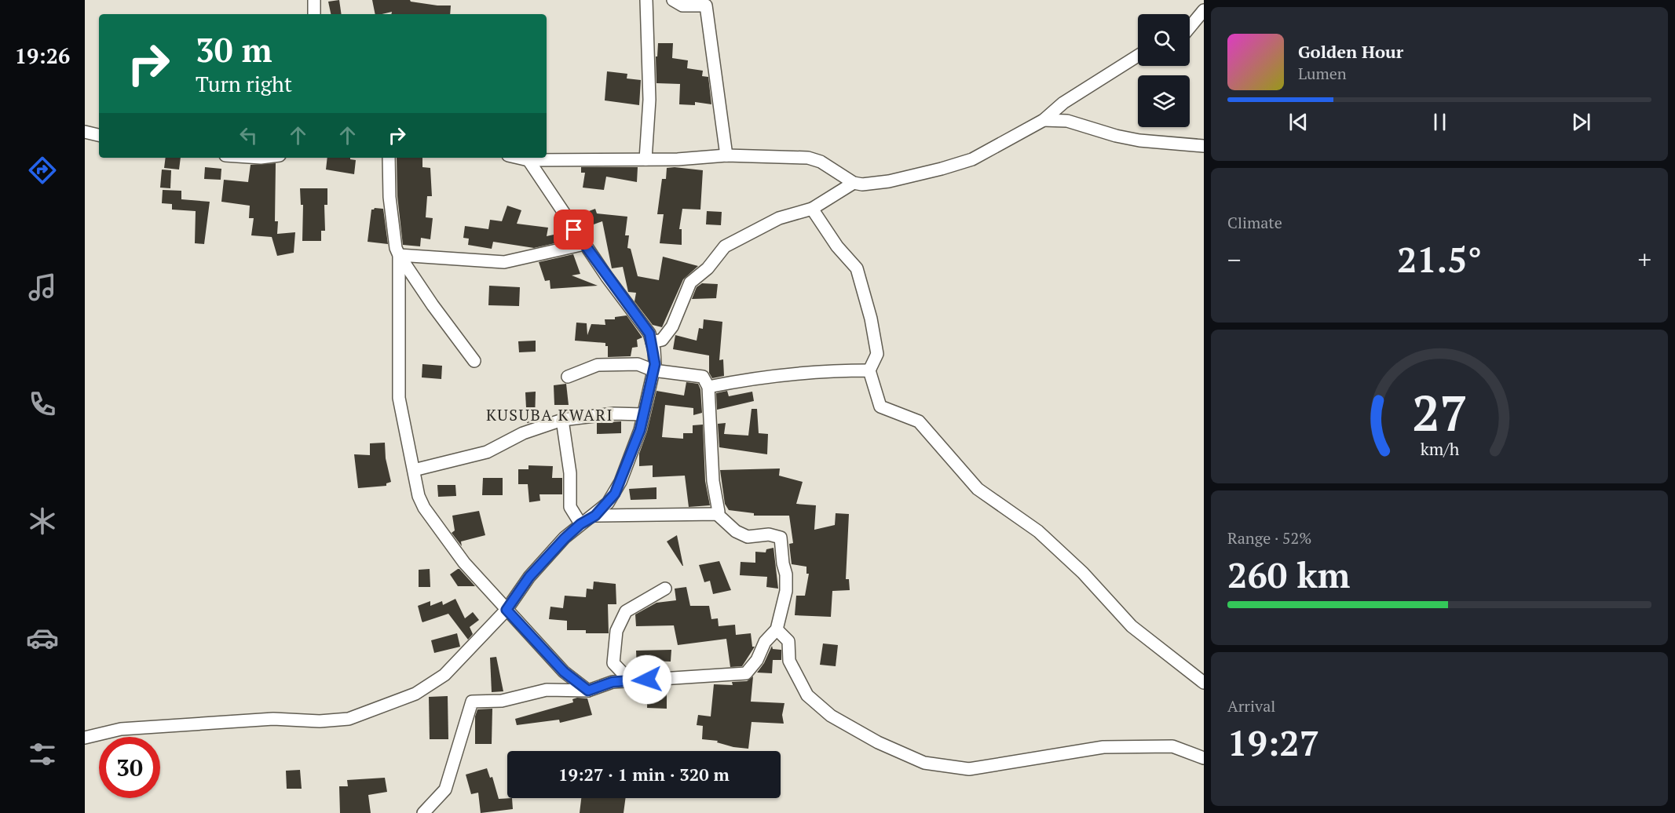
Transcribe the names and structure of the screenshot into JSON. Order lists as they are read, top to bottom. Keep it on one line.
{"districts":["KUSUBA KWARI"],"page":{"tabs":"19:26","turn":["30 m","Turn right"],"song":["Golden Hour","Lumen"],"tile":["Climate",["Range · 52%","260 km"],["Arrival","19:27"]],"heat":["−","21.5°","+"],"limit":"30","trip":"19:27 · 1 min · 320 m","gauge":["27","km/h"]}}
